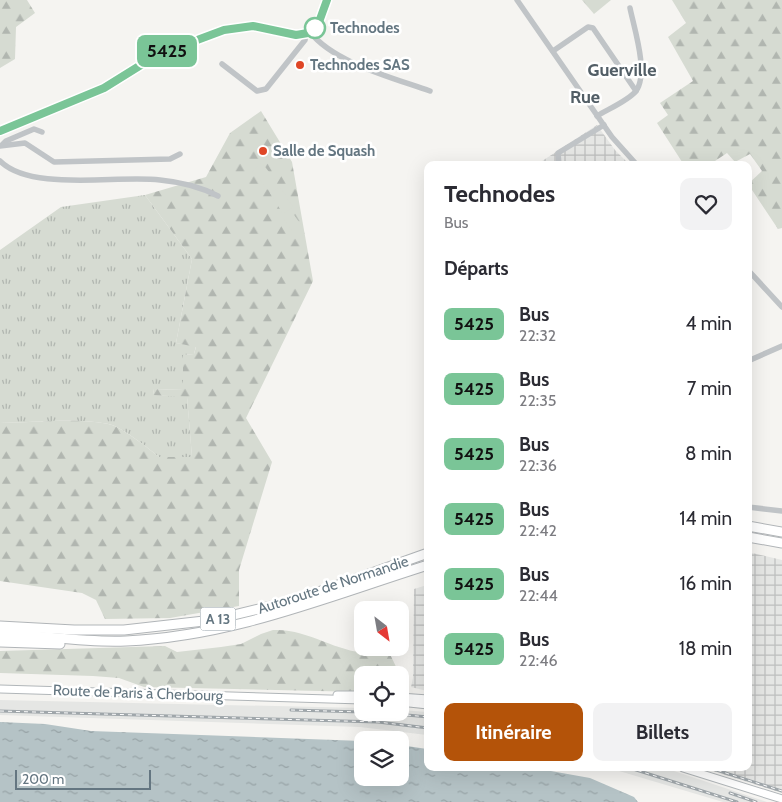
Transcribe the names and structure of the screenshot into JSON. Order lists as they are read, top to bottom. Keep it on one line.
{"streets":{"highway":["Autoroute de Normandie","A 13"],"main road":["Route de Paris à Cherbourg"]},"districts":["Guerville","Rue"],"places":["Technodes","Technodes SAS","Salle de Squash"],"lines":["bus line 5425"],"scale_bar":"200 m","north":"bottom right","page":{"on_map":"5425","heading":[["Technodes","Bus"],"Départs"],"list":[{"mark":"5425","name":"Bus","note":"22:32","value":"4 min"},{"mark":"5425","name":"Bus","note":"22:35","value":"7 min"},{"mark":"5425","name":"Bus","note":"22:36","value":"8 min"},{"mark":"5425","name":"Bus","note":"22:42","value":"14 min"},{"mark":"5425","name":"Bus","note":"22:44","value":"16 min"},{"mark":"5425","name":"Bus","note":"22:46","value":"18 min"}],"buttons":["Itinéraire","Billets"],"scale":"200 m"}}
